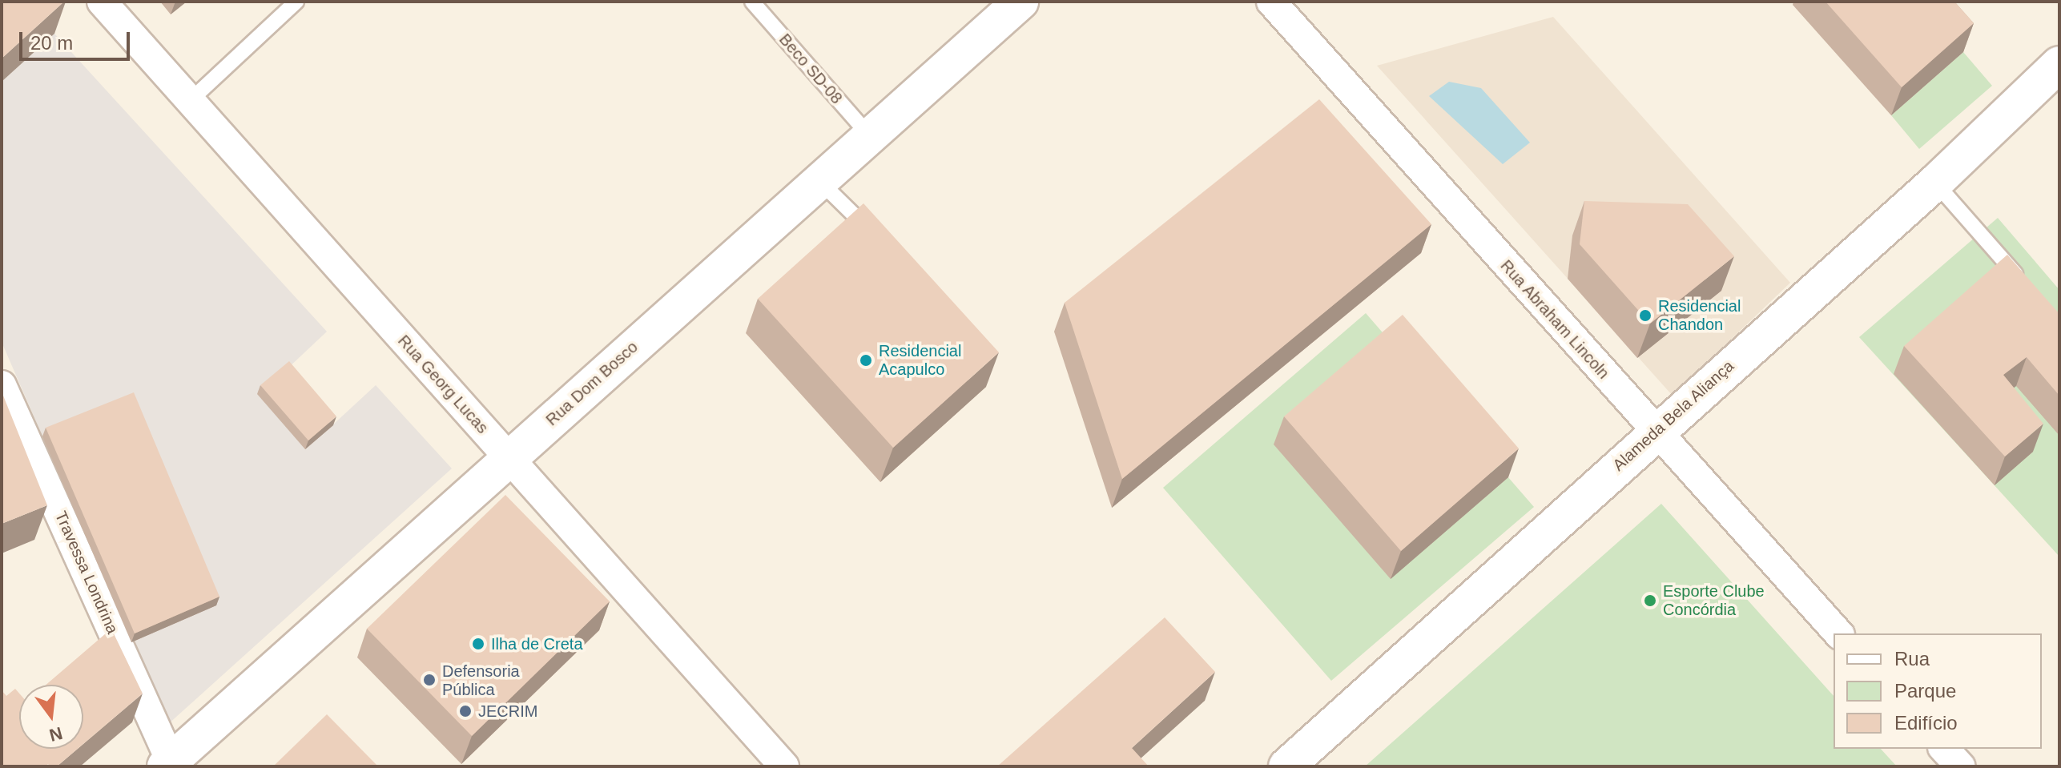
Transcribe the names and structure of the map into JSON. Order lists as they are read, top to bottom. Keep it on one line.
{"streets":{"street":["Rua Abraham Lincoln","Rua Dom Bosco","Rua Georg Lucas","Alameda Bela Aliança","Travessa Londrina"],"lane":["Beco SD-08"]},"crossings":[["Beco SD-08","Rua Dom Bosco"],["Rua Abraham Lincoln","Alameda Bela Aliança"],["Rua Dom Bosco","Rua Georg Lucas"],["Rua Dom Bosco","Travessa Londrina"]],"places":["Residencial Chandon","Residencial Acapulco","Esporte Clube Concórdia","Ilha de Creta","Defensoria Pública","JECRIM"],"legend":["Rua","Parque","Edifício"],"scale_bar":"20 m","north":"bottom"}
